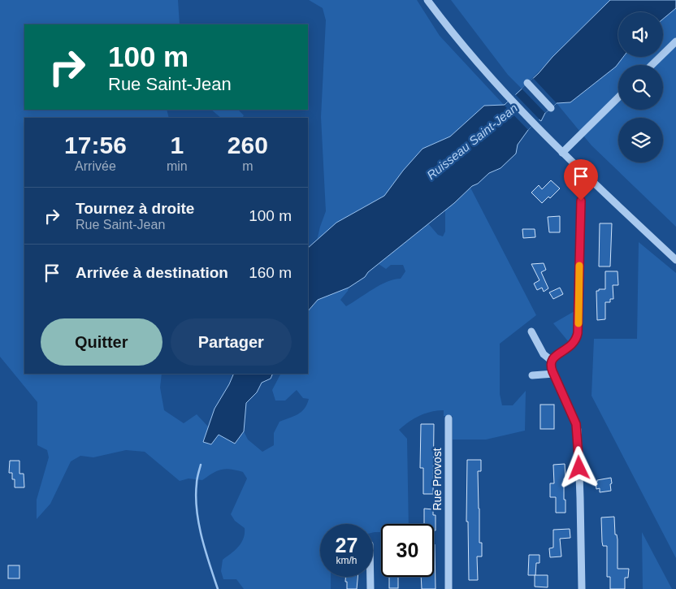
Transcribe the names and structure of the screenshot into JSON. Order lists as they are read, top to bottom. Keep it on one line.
{"streets":{"street":["Rue Provost"]},"water":["Ruisseau Saint-Jean"],"page":{"turn":["100 m","Rue Saint-Jean"],"eta":["17:56","Arrivée","1","min","260","m"],"list":[{"name":"Tournez à droite","note":"Rue Saint-Jean","value":"100 m"},{"name":"Arrivée à destination","value":"160 m"}],"buttons":["Quitter","Partager"],"speed":"27 km/h","limit":"30"}}
